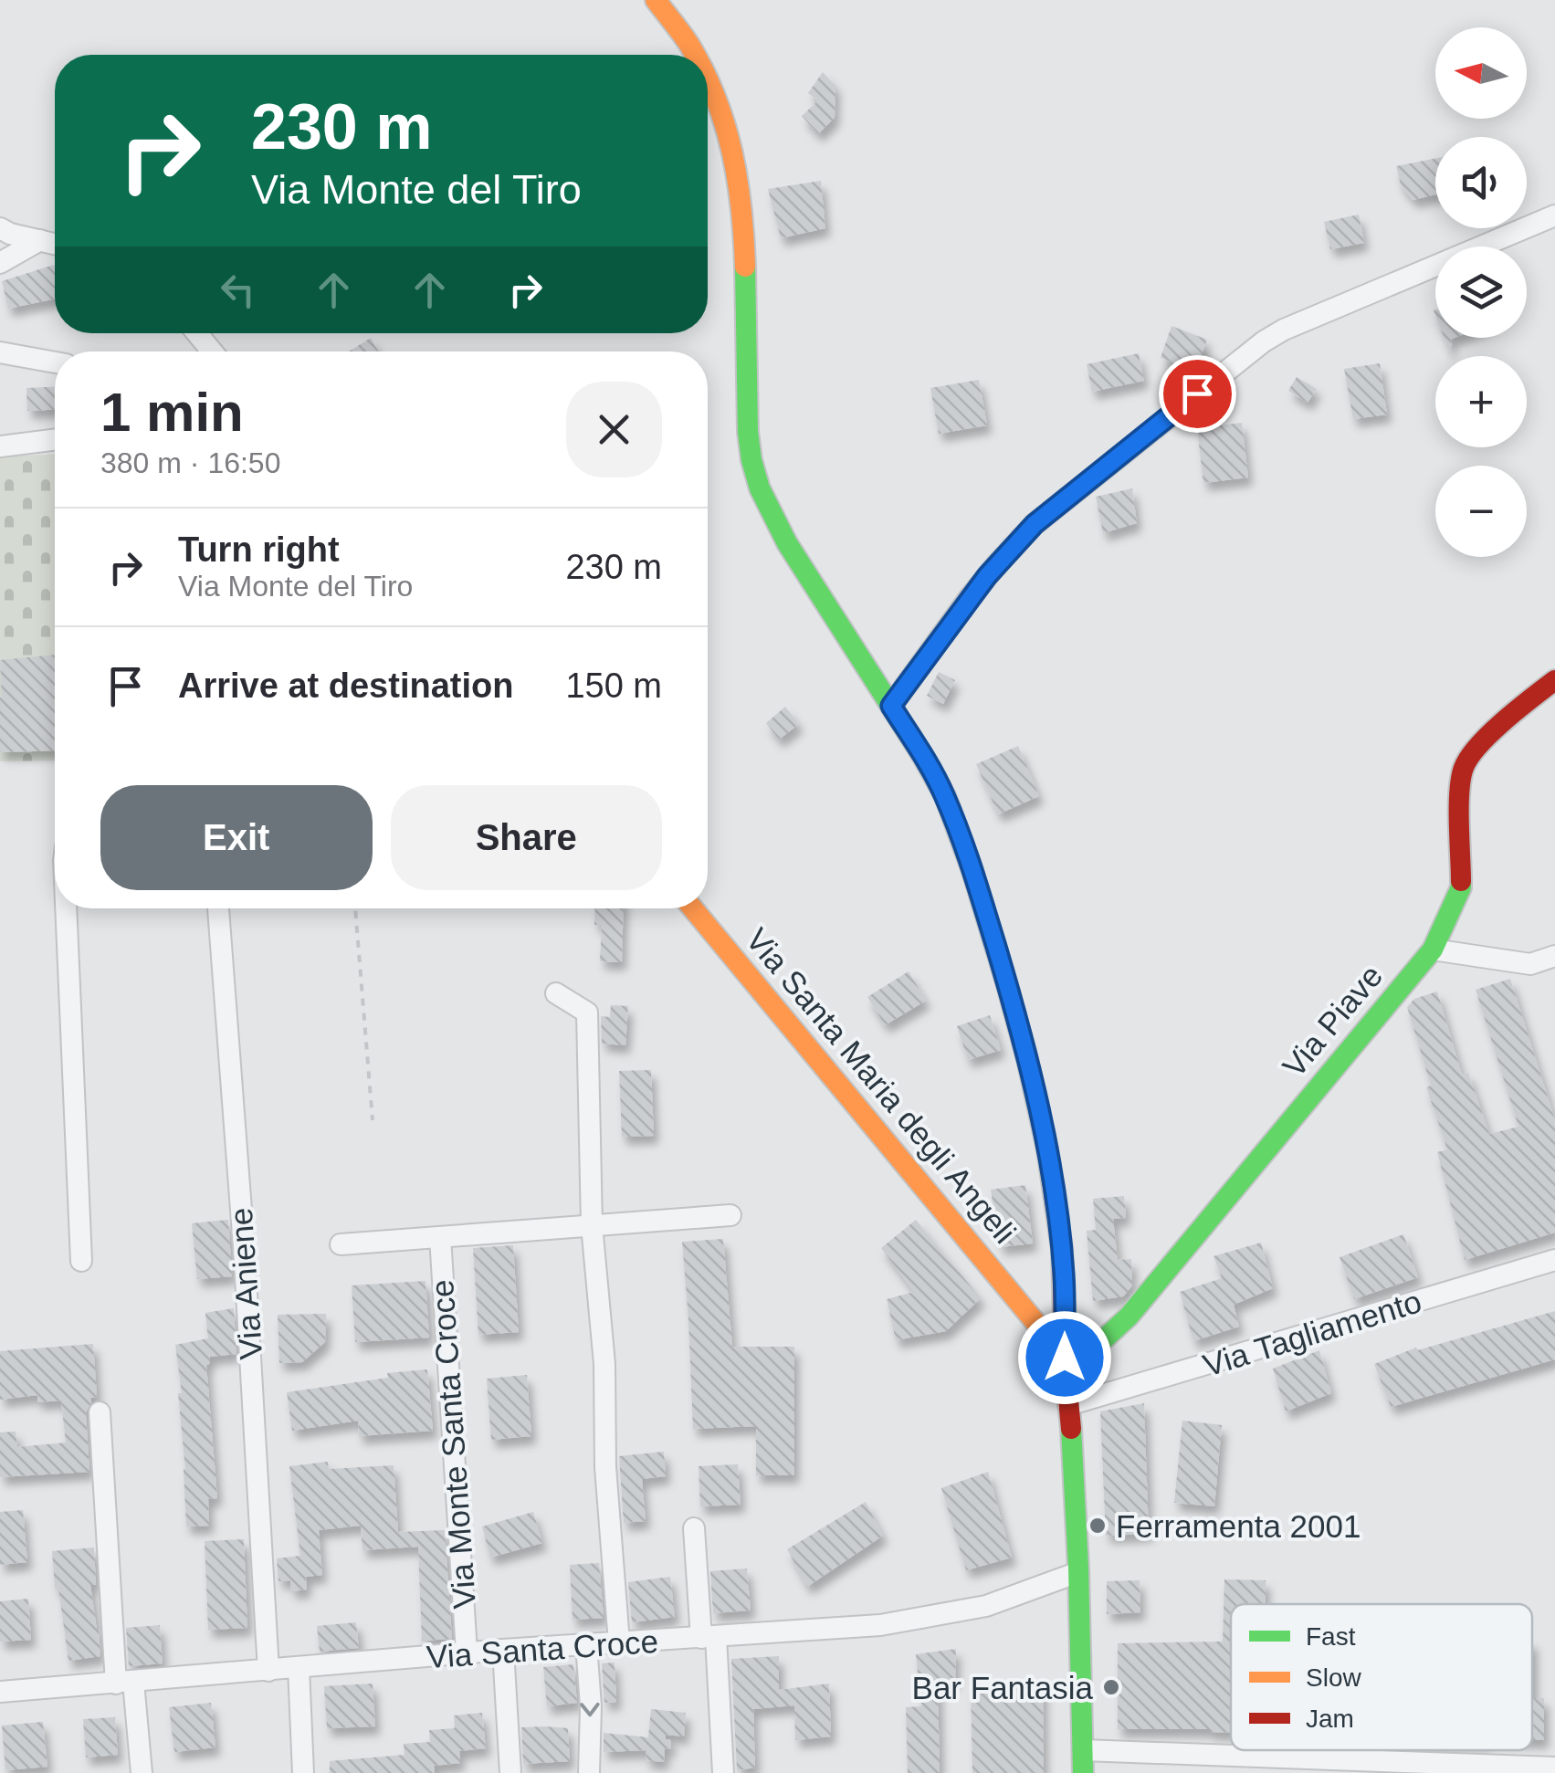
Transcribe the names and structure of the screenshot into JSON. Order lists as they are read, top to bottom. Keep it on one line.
{"streets":{"street":["Via Piave","Via Santa Maria degli Angeli","Via Aniene","Via Tagliamento","Via Monte Santa Croce","Via Santa Croce"]},"crossings":[["Via Piave","Via Santa Maria degli Angeli"],["Via Aniene","Via Santa Croce"],["Via Monte Santa Croce","Via Santa Croce"]],"places":["Ferramenta 2001","Bar Fantasia"],"legend":["Fast","Slow","Jam"],"north":"left","page":{"map_buttons":["+","−"],"turn":["230 m","Via Monte del Tiro"],"heading":["1 min","380 m · 16:50"],"list":[{"name":"Turn right","note":"Via Monte del Tiro","value":"230 m"},{"name":"Arrive at destination","value":"150 m"}],"buttons":["Exit","Share"]}}
